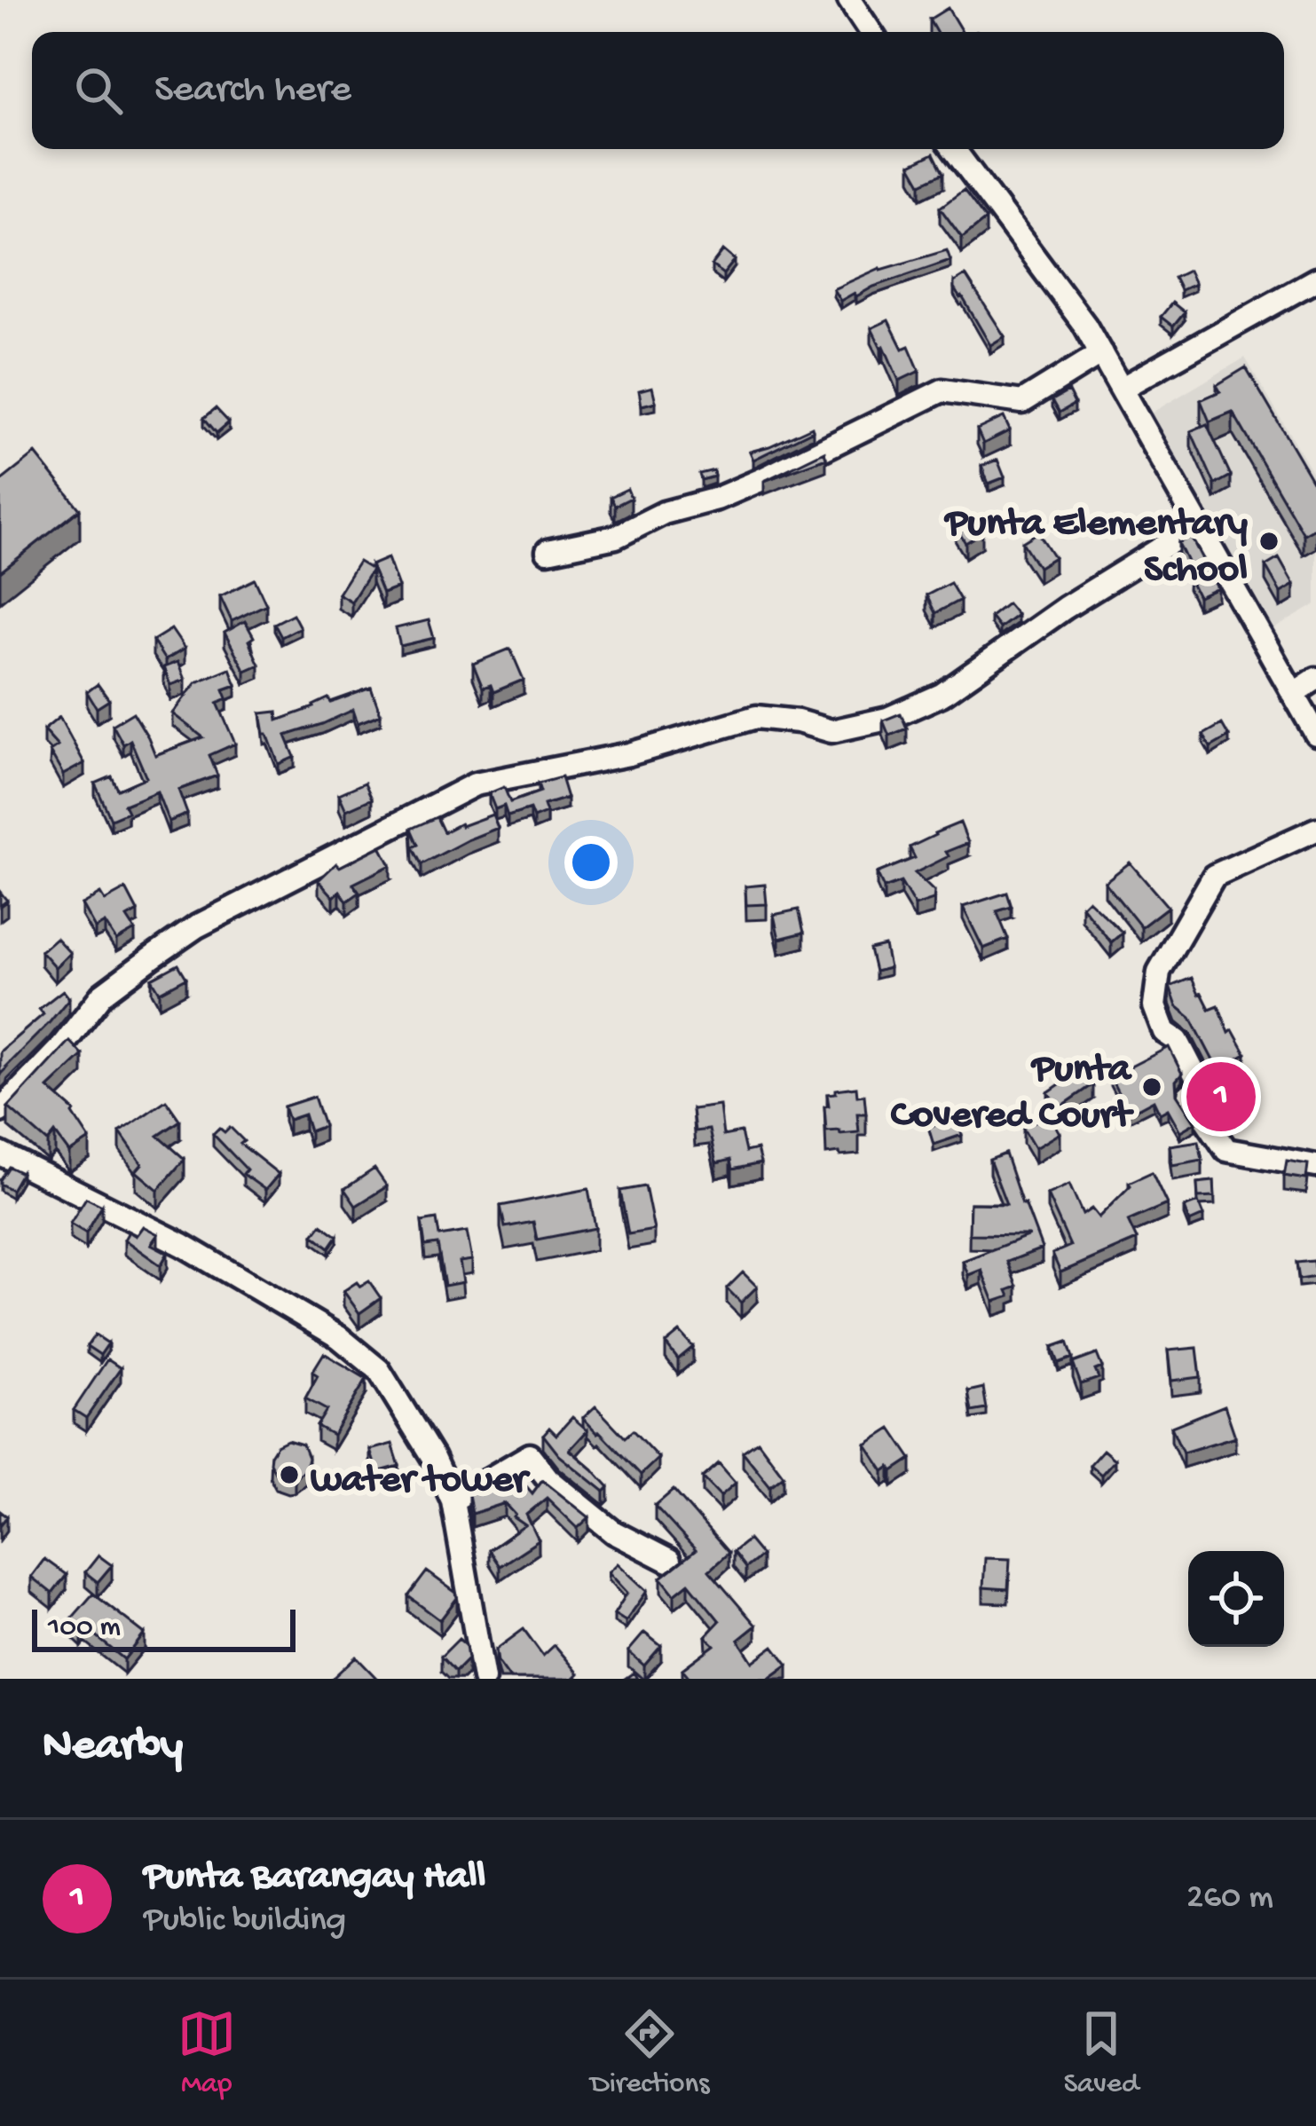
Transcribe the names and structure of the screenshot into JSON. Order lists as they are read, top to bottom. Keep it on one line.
{"places":["Punta Elementary School","Punta Covered Court","water tower"],"scale_bar":"100 m","page":{"search":"Search here","pins":"1","scale":"100 m","heading":"Nearby","list":[{"mark":"1","name":"Punta Barangay Hall","note":"Public building","value":"260 m"}],"nav":["Map","Directions","Saved"]}}
